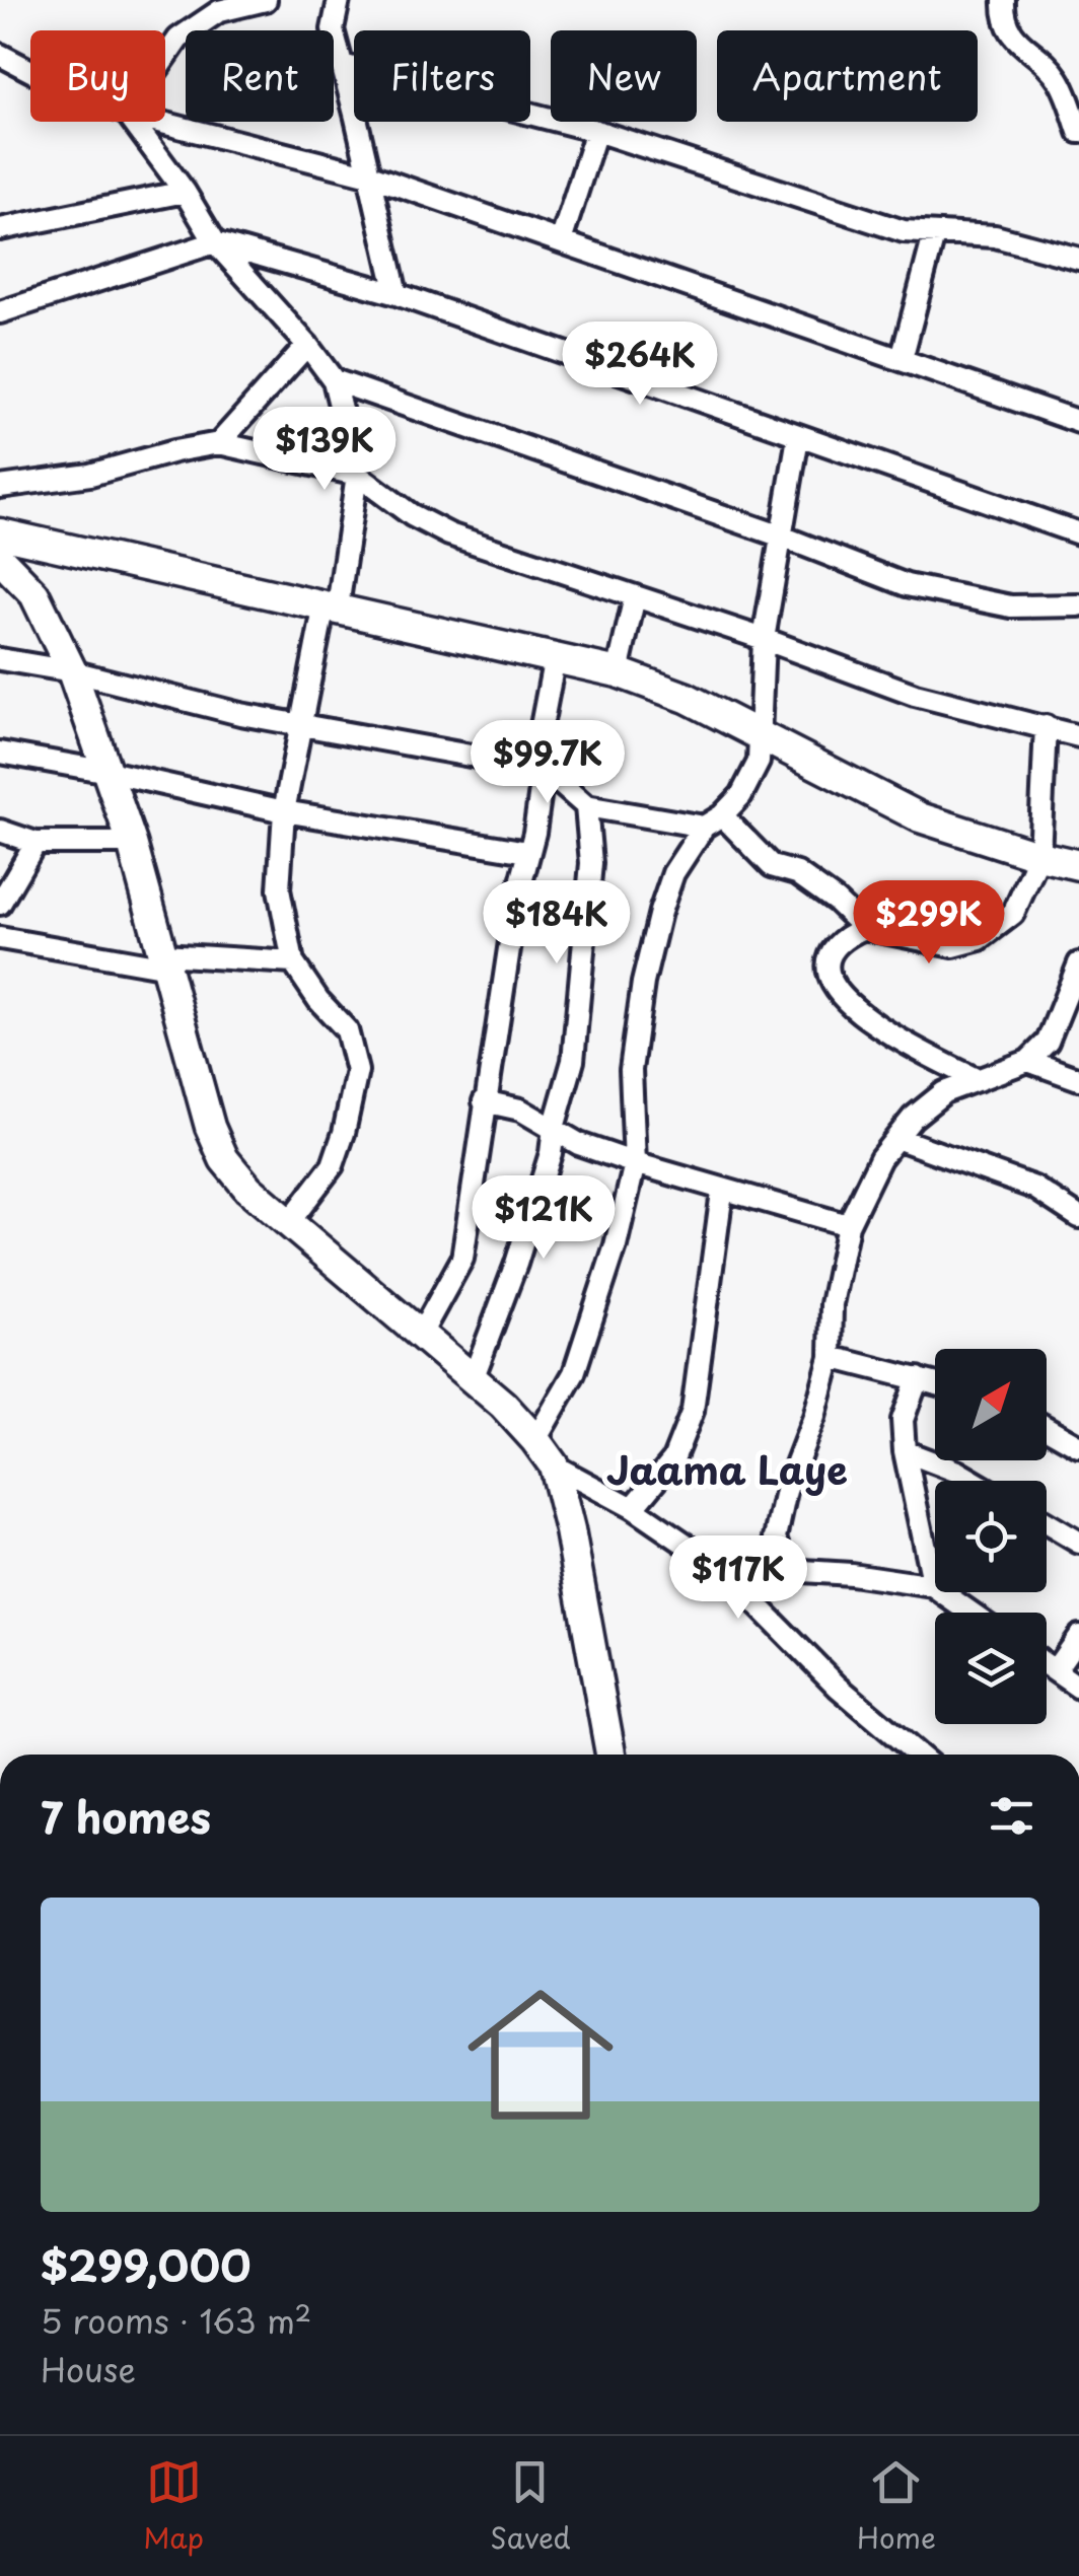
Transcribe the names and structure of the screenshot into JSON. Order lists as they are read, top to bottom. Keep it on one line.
{"districts":["Jaama Laye"],"north":"top right","page":{"chip":["Buy","Rent","Filters","New","Apartment"],"price":["$264K","$139K","$99.7K","$184K","$299K","$121K","$117K"],"heading":"7 homes","list":[{"name":"$299,000","note":"5 rooms · 163 m² · House"}],"tabs":["Map","Saved","Home"]}}
